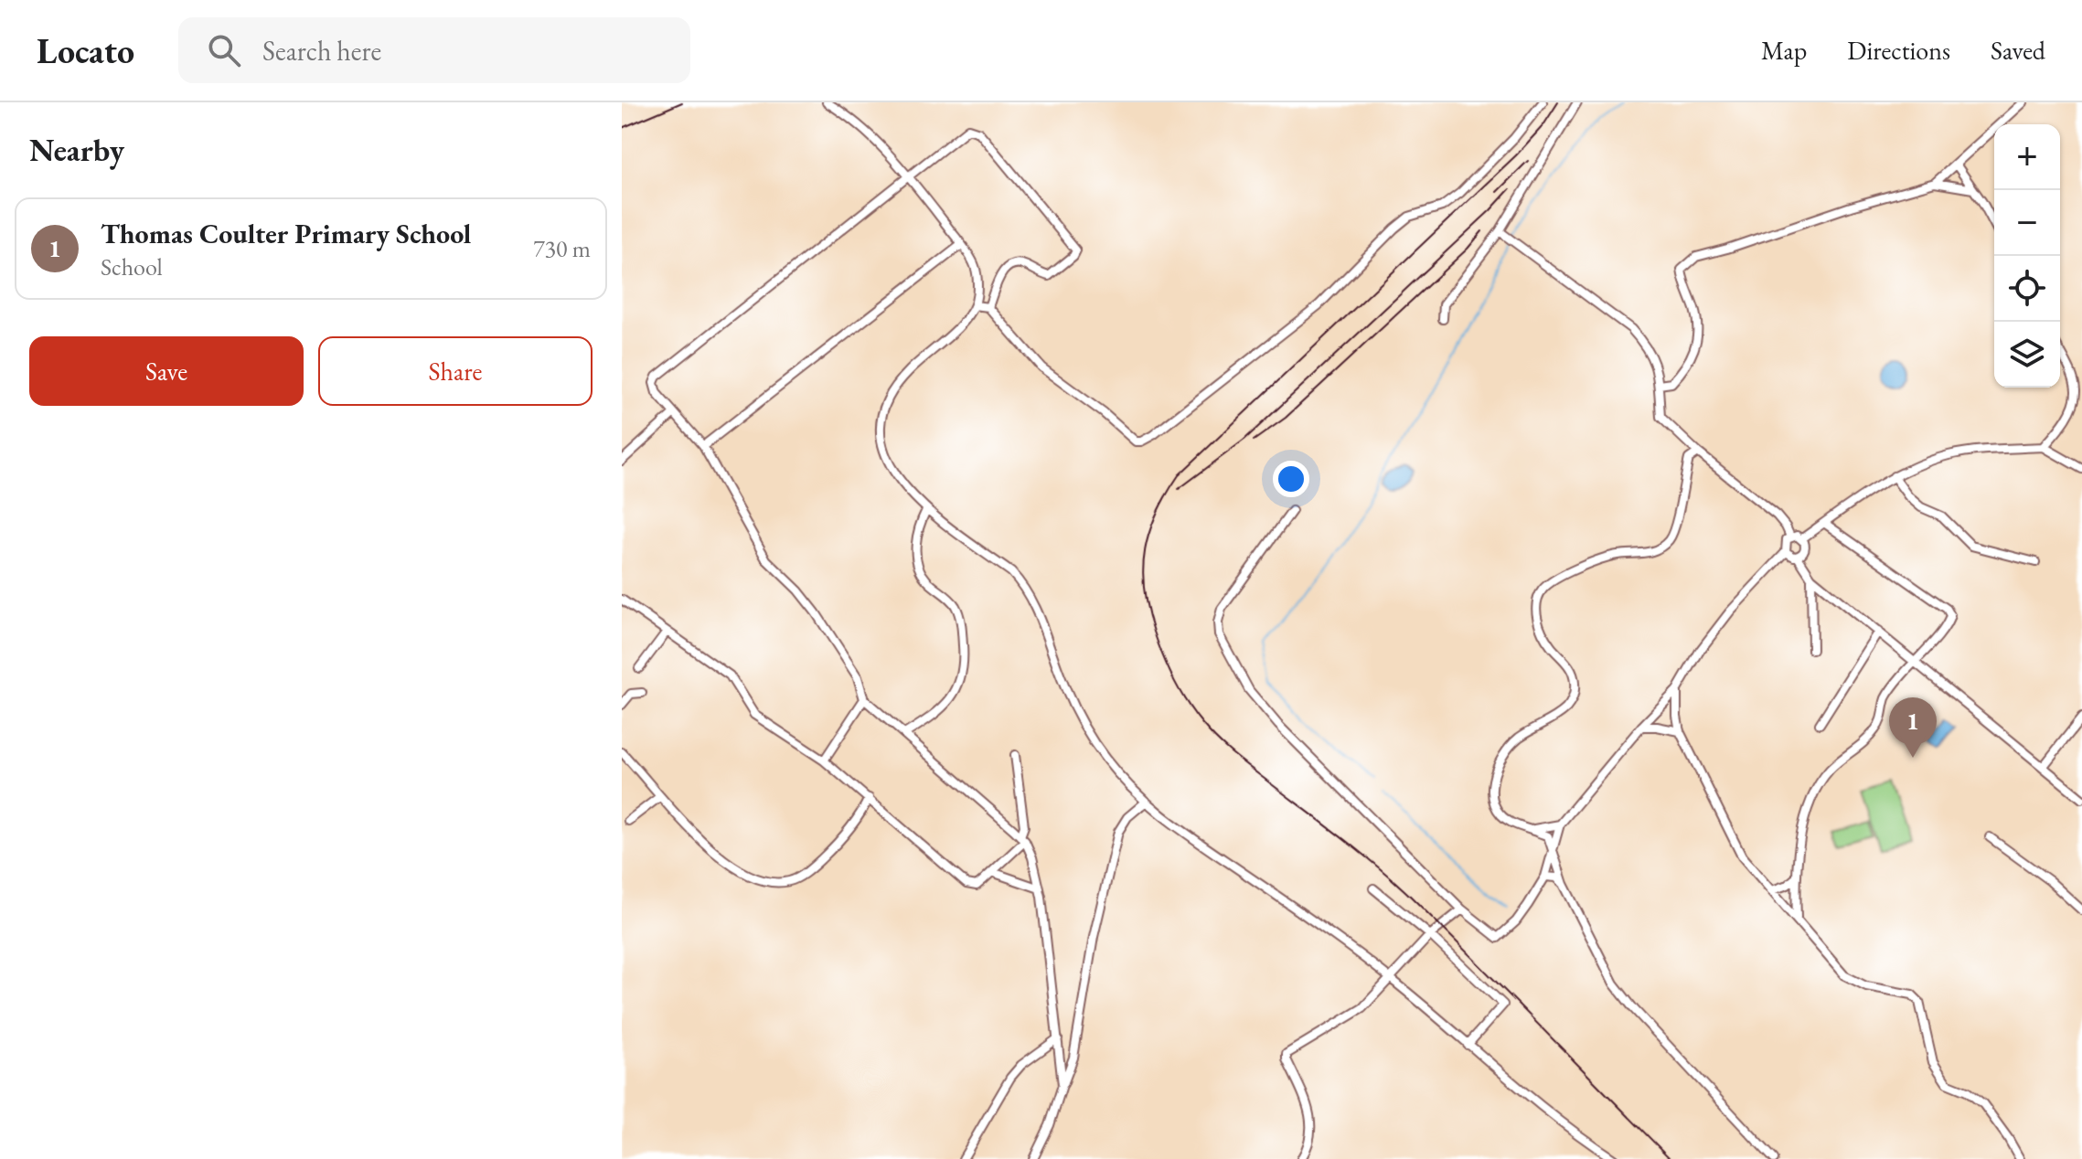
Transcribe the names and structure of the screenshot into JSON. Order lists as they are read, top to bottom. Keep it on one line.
{"page":{"header":"Locato","search":"Search here","nav":["Map","Directions","Saved"],"heading":"Nearby","map_buttons":["+","−"],"list":[{"mark":"1","name":"Thomas Coulter Primary School","note":"School","value":"730 m"}],"buttons":["Save","Share"],"pins":"1"}}
